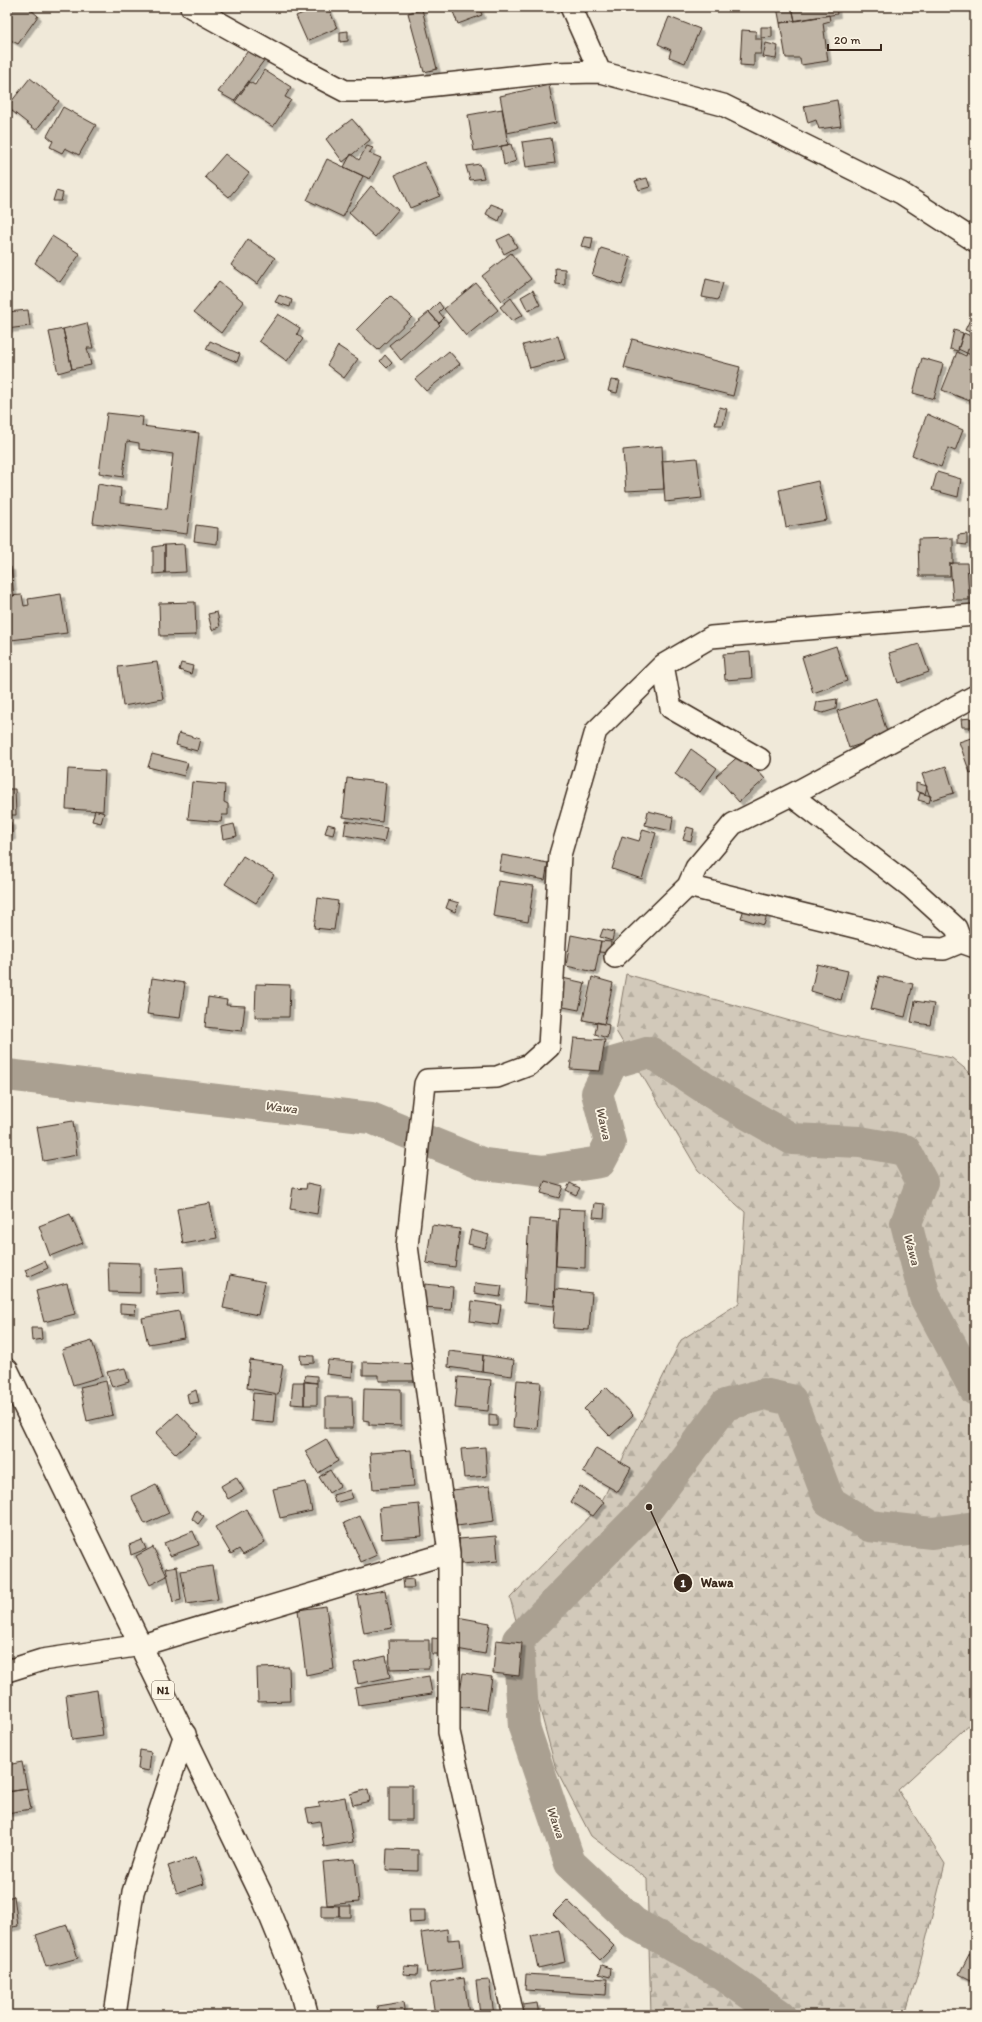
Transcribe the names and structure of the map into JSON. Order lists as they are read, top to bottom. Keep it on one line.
{"streets":{"highway":["N1"]},"water":["Wawa"],"places":["Wawa"],"scale_bar":"20 m"}
